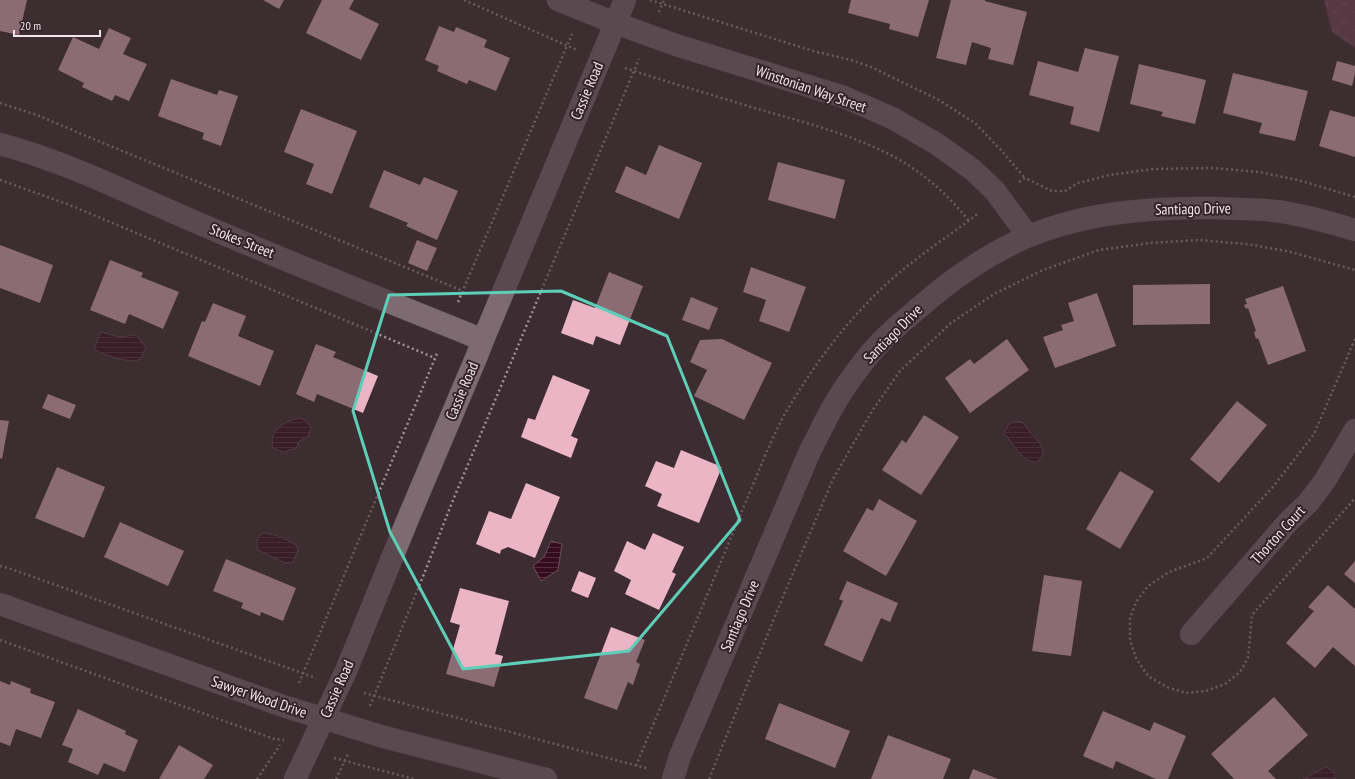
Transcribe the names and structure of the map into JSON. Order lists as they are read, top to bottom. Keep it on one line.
{"streets":{"street":["Winstonian Way Street","Cassie Road","Santiago Drive","Stokes Street","Thorton Court","Sawyer Wood Drive"]},"crossings":[["Winstonian Way Street","Cassie Road"],["Winstonian Way Street","Santiago Drive"],["Cassie Road","Stokes Street"],["Cassie Road","Sawyer Wood Drive"]],"scale_bar":"20 m"}
